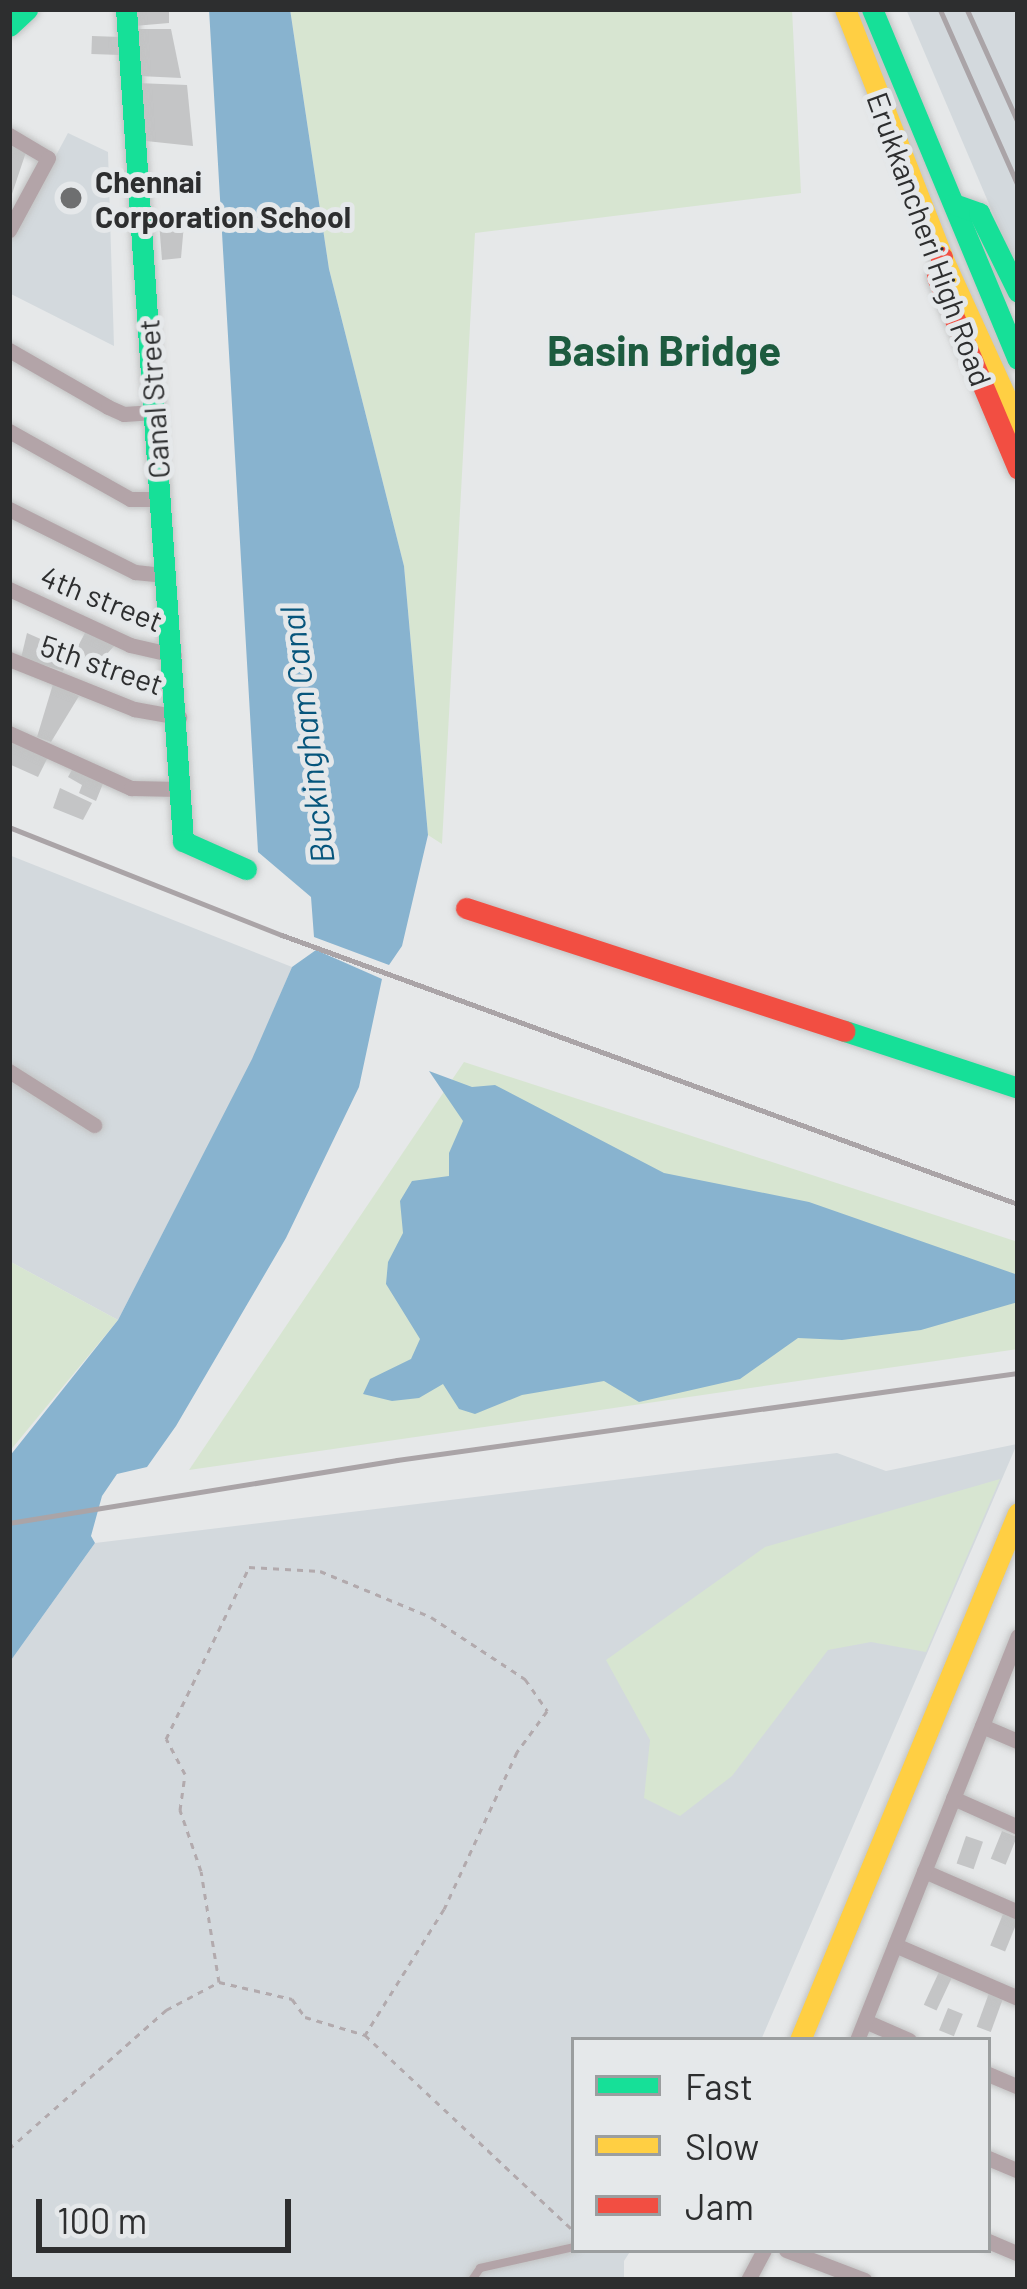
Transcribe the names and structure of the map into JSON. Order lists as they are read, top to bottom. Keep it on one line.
{"streets":{"street":["Erukkancheri High Road","Canal Street","4th street","5th street"]},"crossings":[["Canal Street","4th street"],["Canal Street","5th street"]],"districts":["Basin Bridge"],"water":["Buckingham Canal"],"places":["Chennai Corporation School"],"legend":["Fast","Slow","Jam"],"scale_bar":"100 m"}
